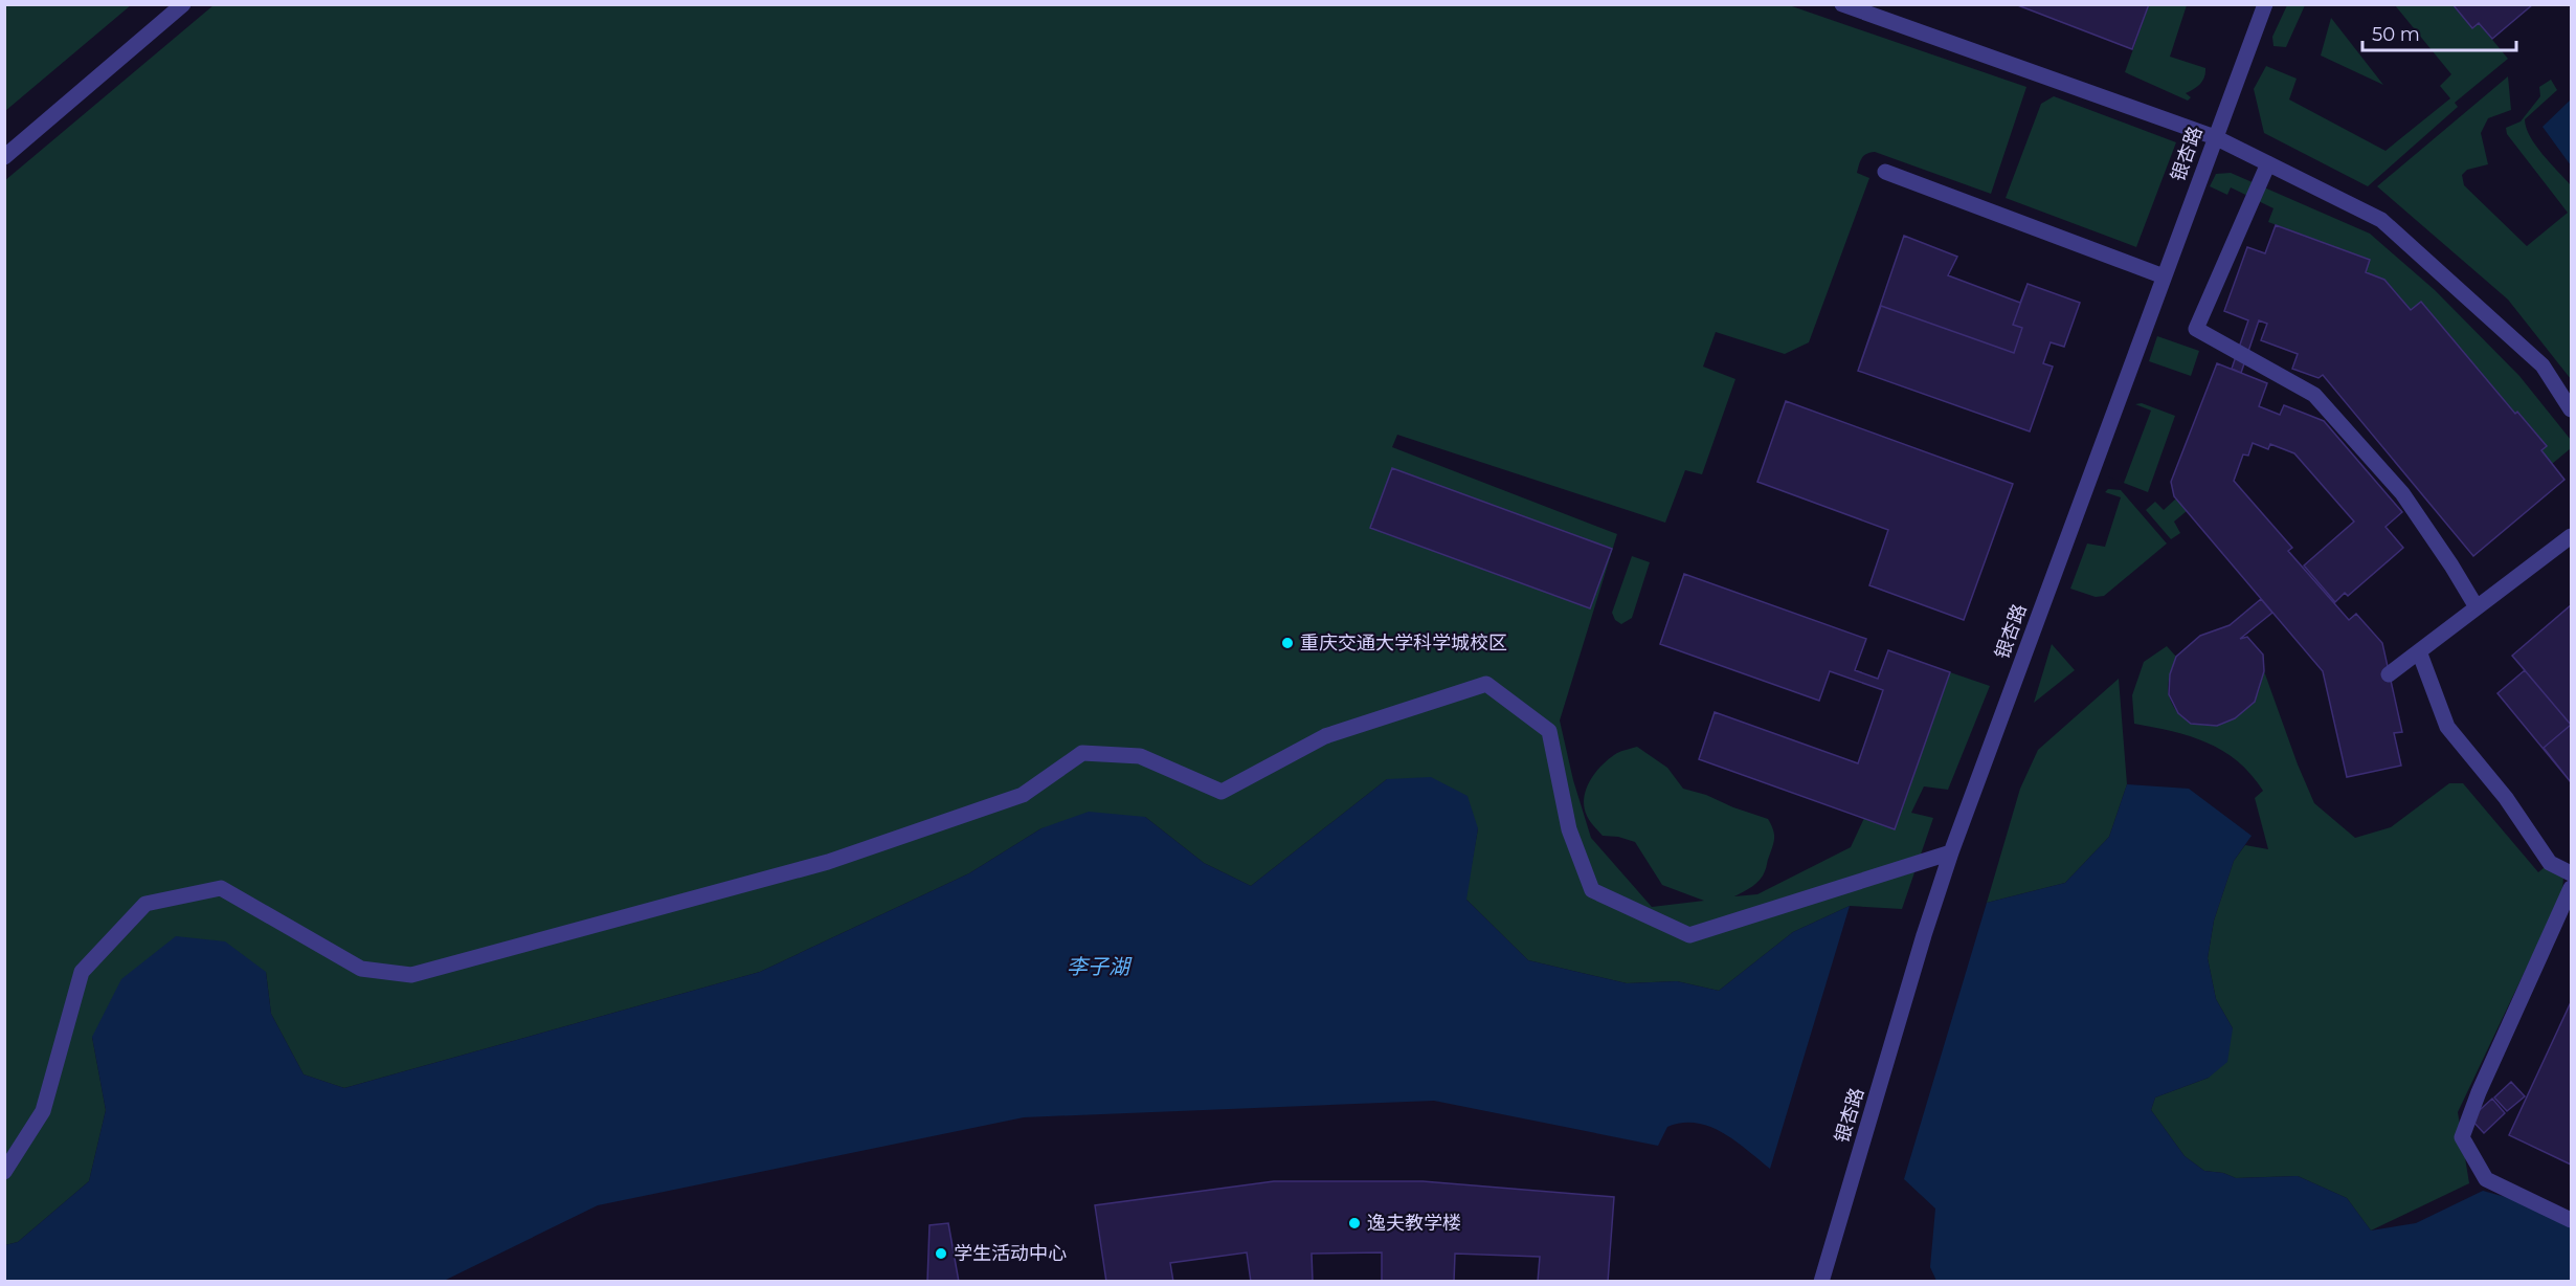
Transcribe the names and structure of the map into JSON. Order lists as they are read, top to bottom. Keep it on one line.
{"streets":{"street":["银杏路"]},"water":["李子湖"],"places":["重庆交通大学科学城校区","逸夫教学楼","学生活动中心"],"scale_bar":"50 m"}
